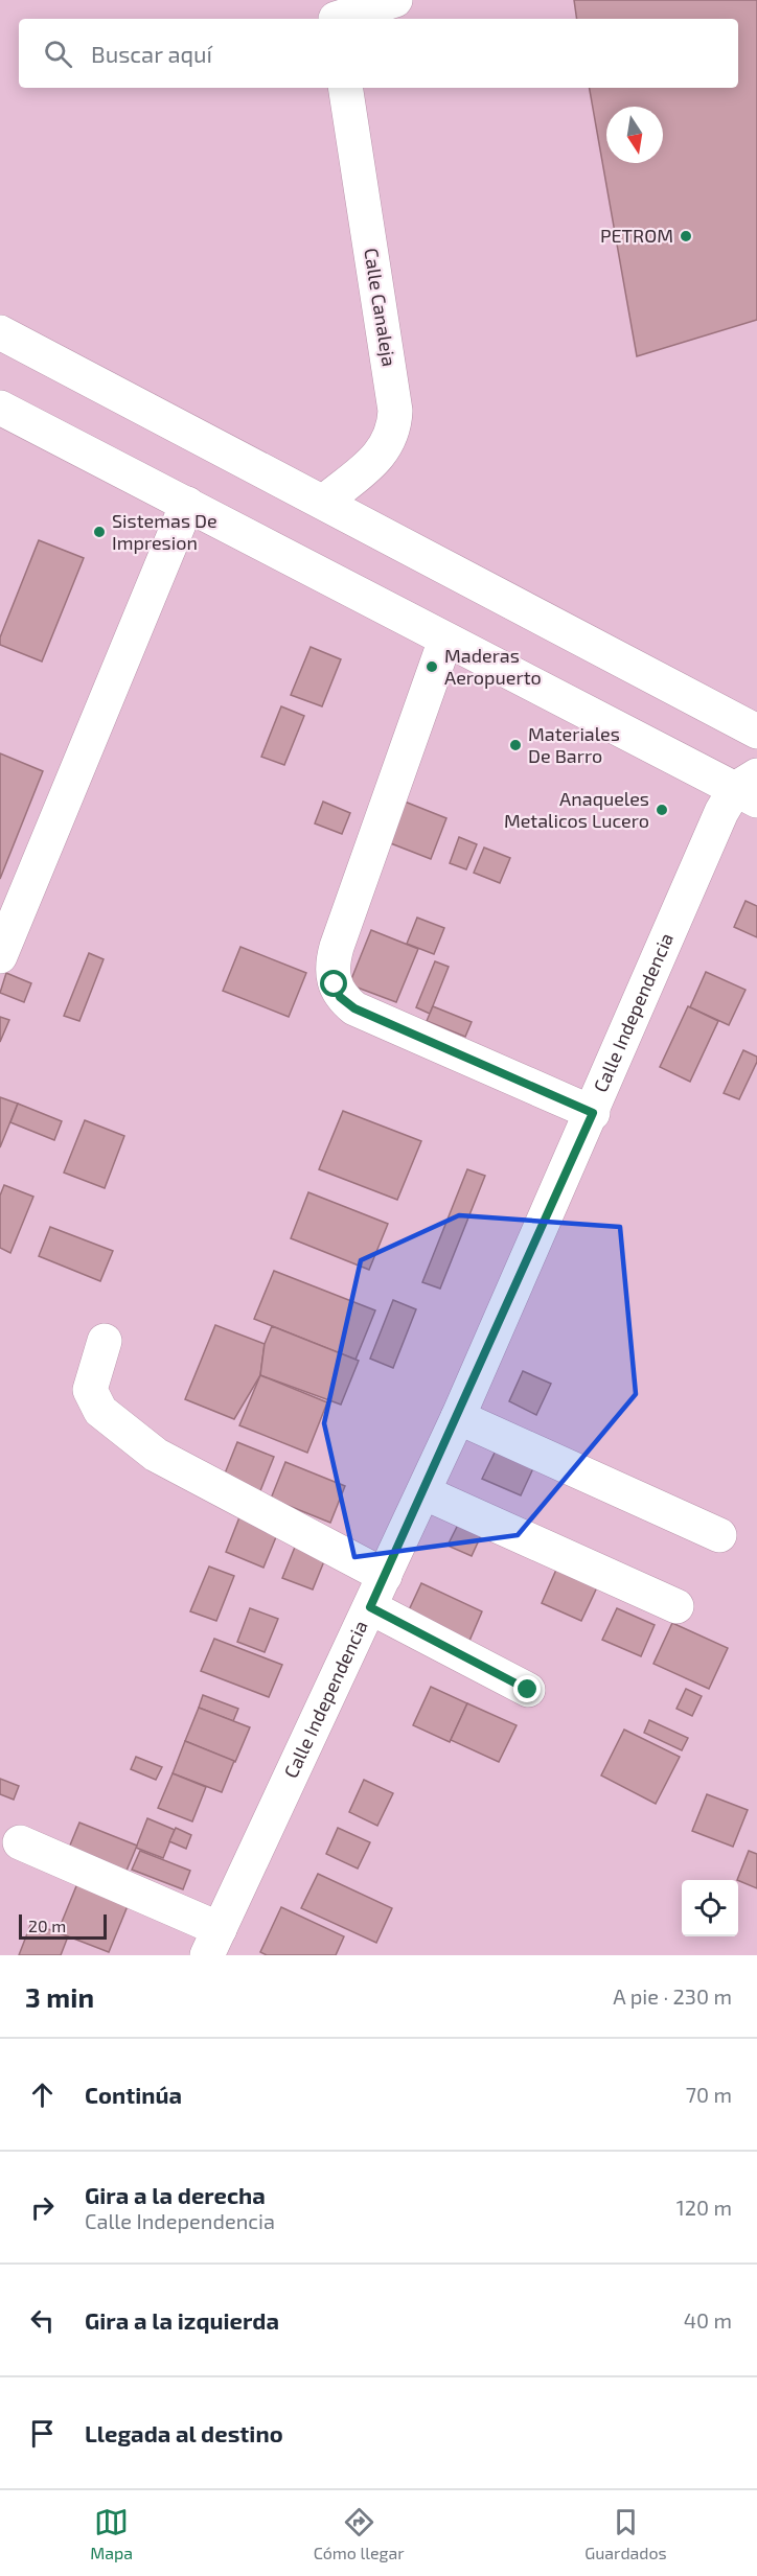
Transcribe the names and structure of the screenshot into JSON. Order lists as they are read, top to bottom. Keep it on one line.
{"streets":{"street":["Calle Canaleja","Calle Independencia"]},"places":["PETROM","Sistemas De Impresion","Maderas Aeropuerto","Materiales De Barro","Anaqueles Metalicos Lucero"],"scale_bar":"20 m","north":"bottom","page":{"search":"Buscar aquí","scale":"20 m","heading":["3 min","A pie · 230 m"],"list":[["Continúa","70 m"],["Gira a la derecha","Calle Independencia","120 m"],["Gira a la izquierda","40 m"],"Llegada al destino"],"nav":["Mapa","Cómo llegar","Guardados"]}}
